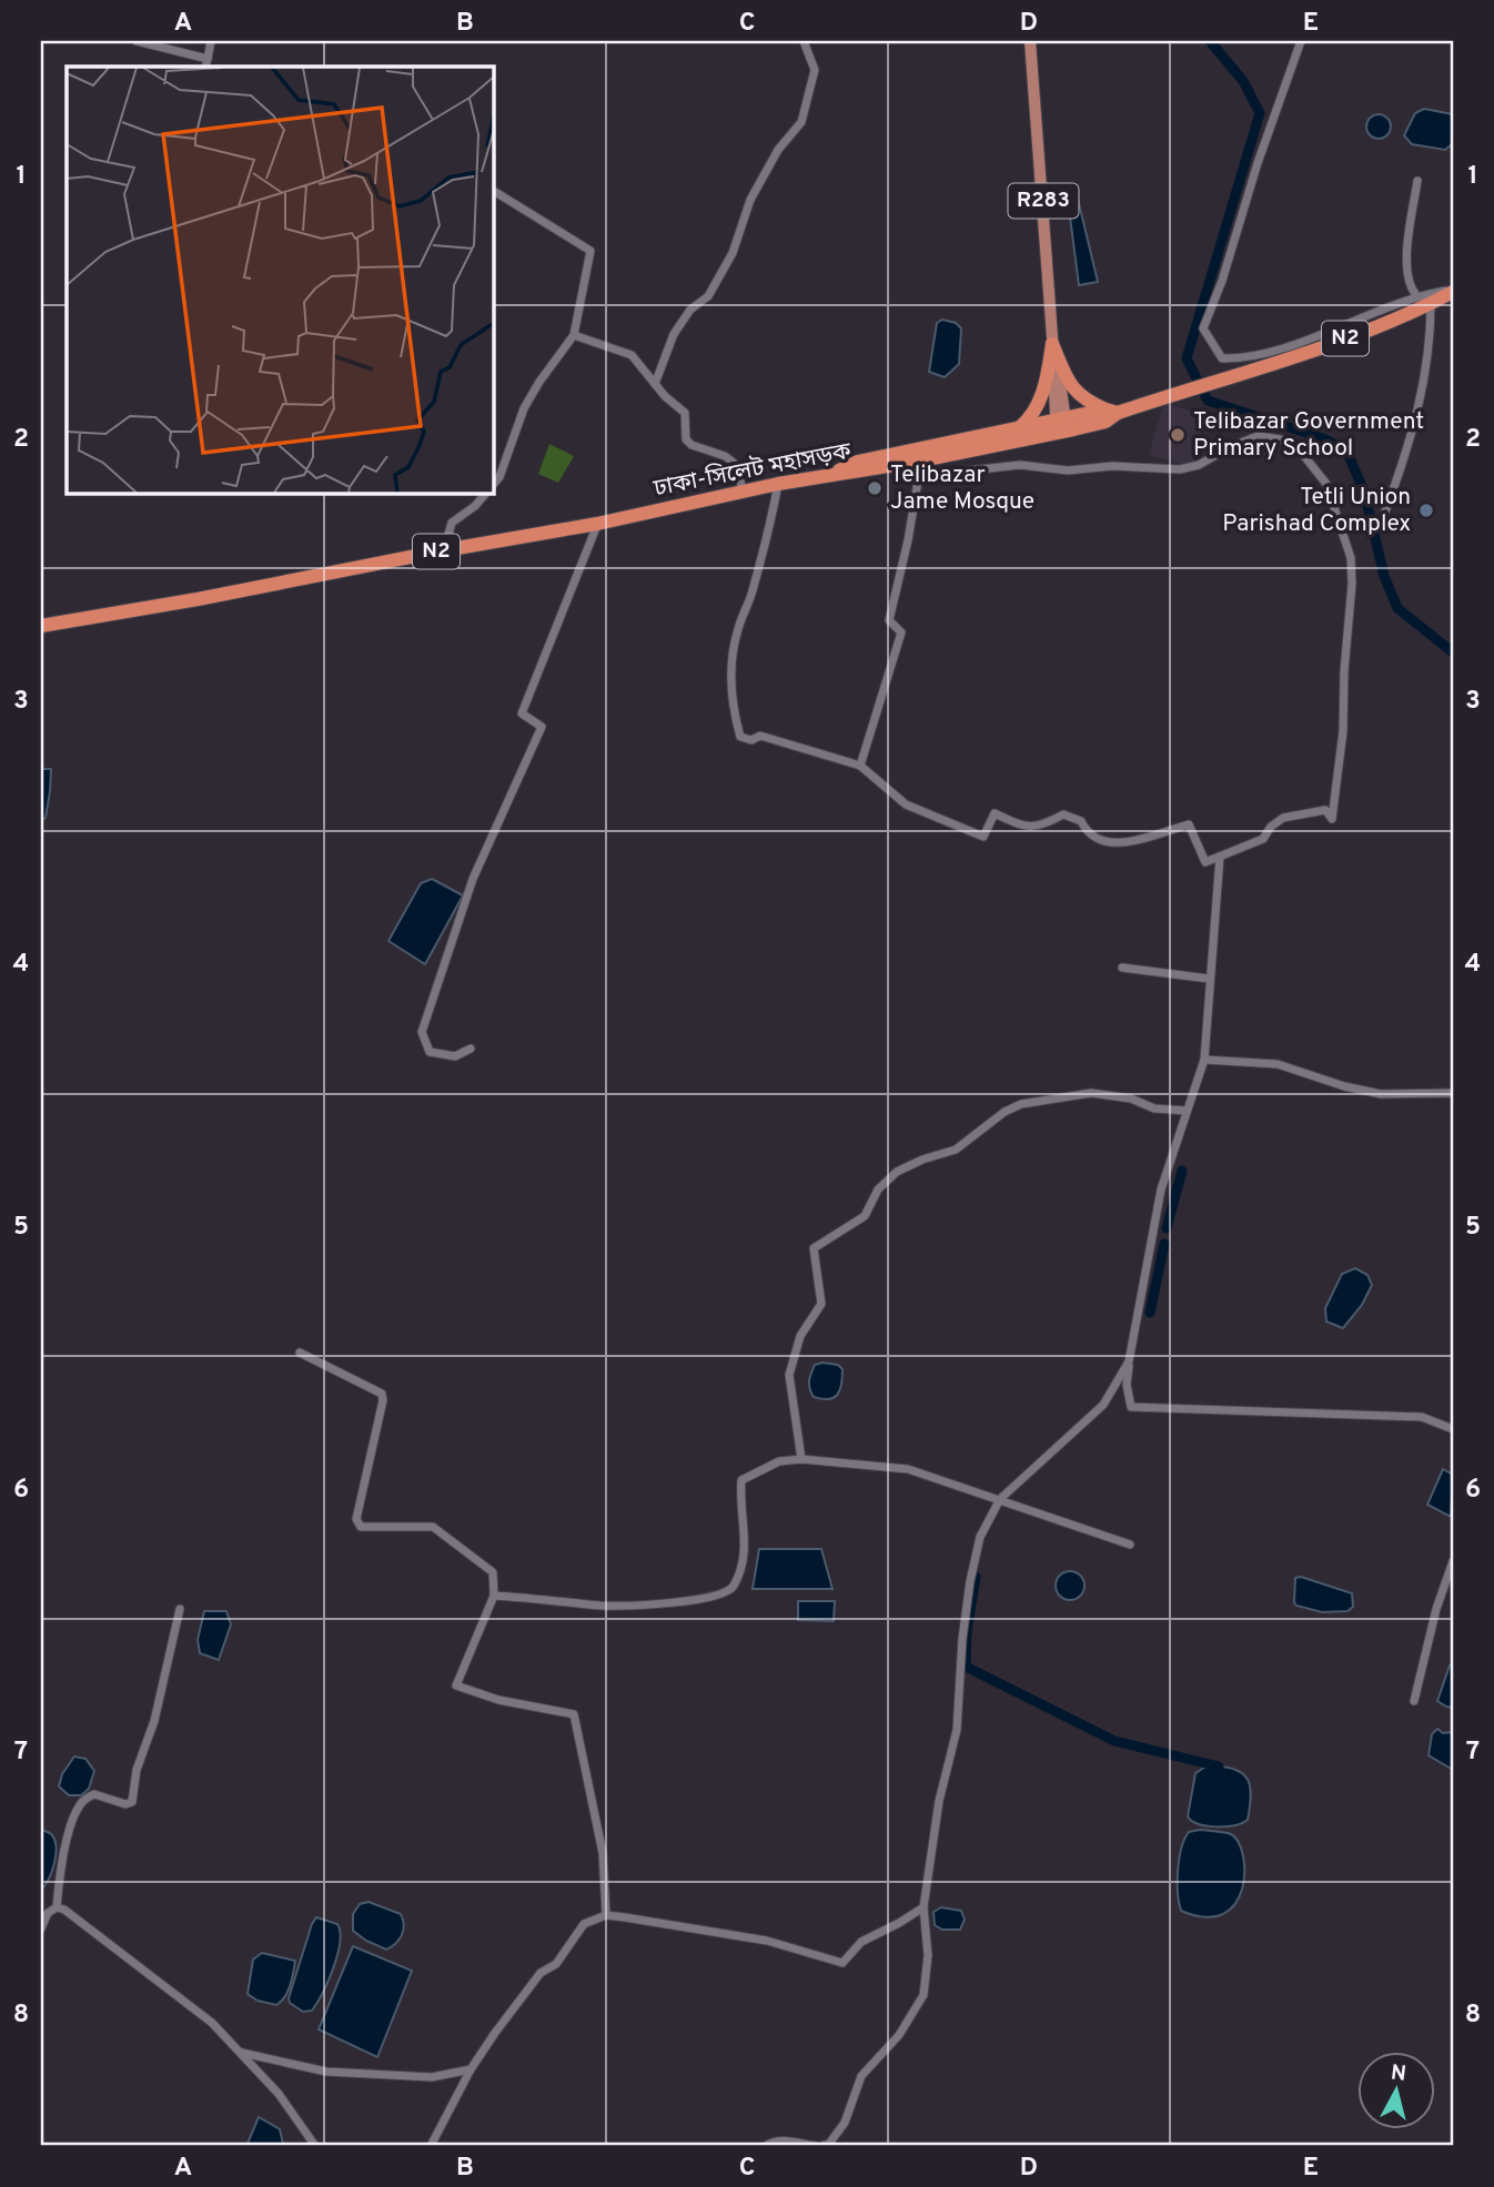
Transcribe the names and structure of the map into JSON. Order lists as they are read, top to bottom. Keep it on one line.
{"streets":{"highway":["R283","N2","ঢাকা-সিলেট মহাসড়ক"]},"crossings":[["R283","N2"],["R283","ঢাকা-সিলেট মহাসড়ক"]],"places":["Telibazar Government Primary School","Telibazar Jame Mosque","Tetli Union Parishad Complex"],"north":"top","grid":{"columns":["A","B","C","D","E"],"rows":["1","2","3","4","5","6","7","8"]}}
